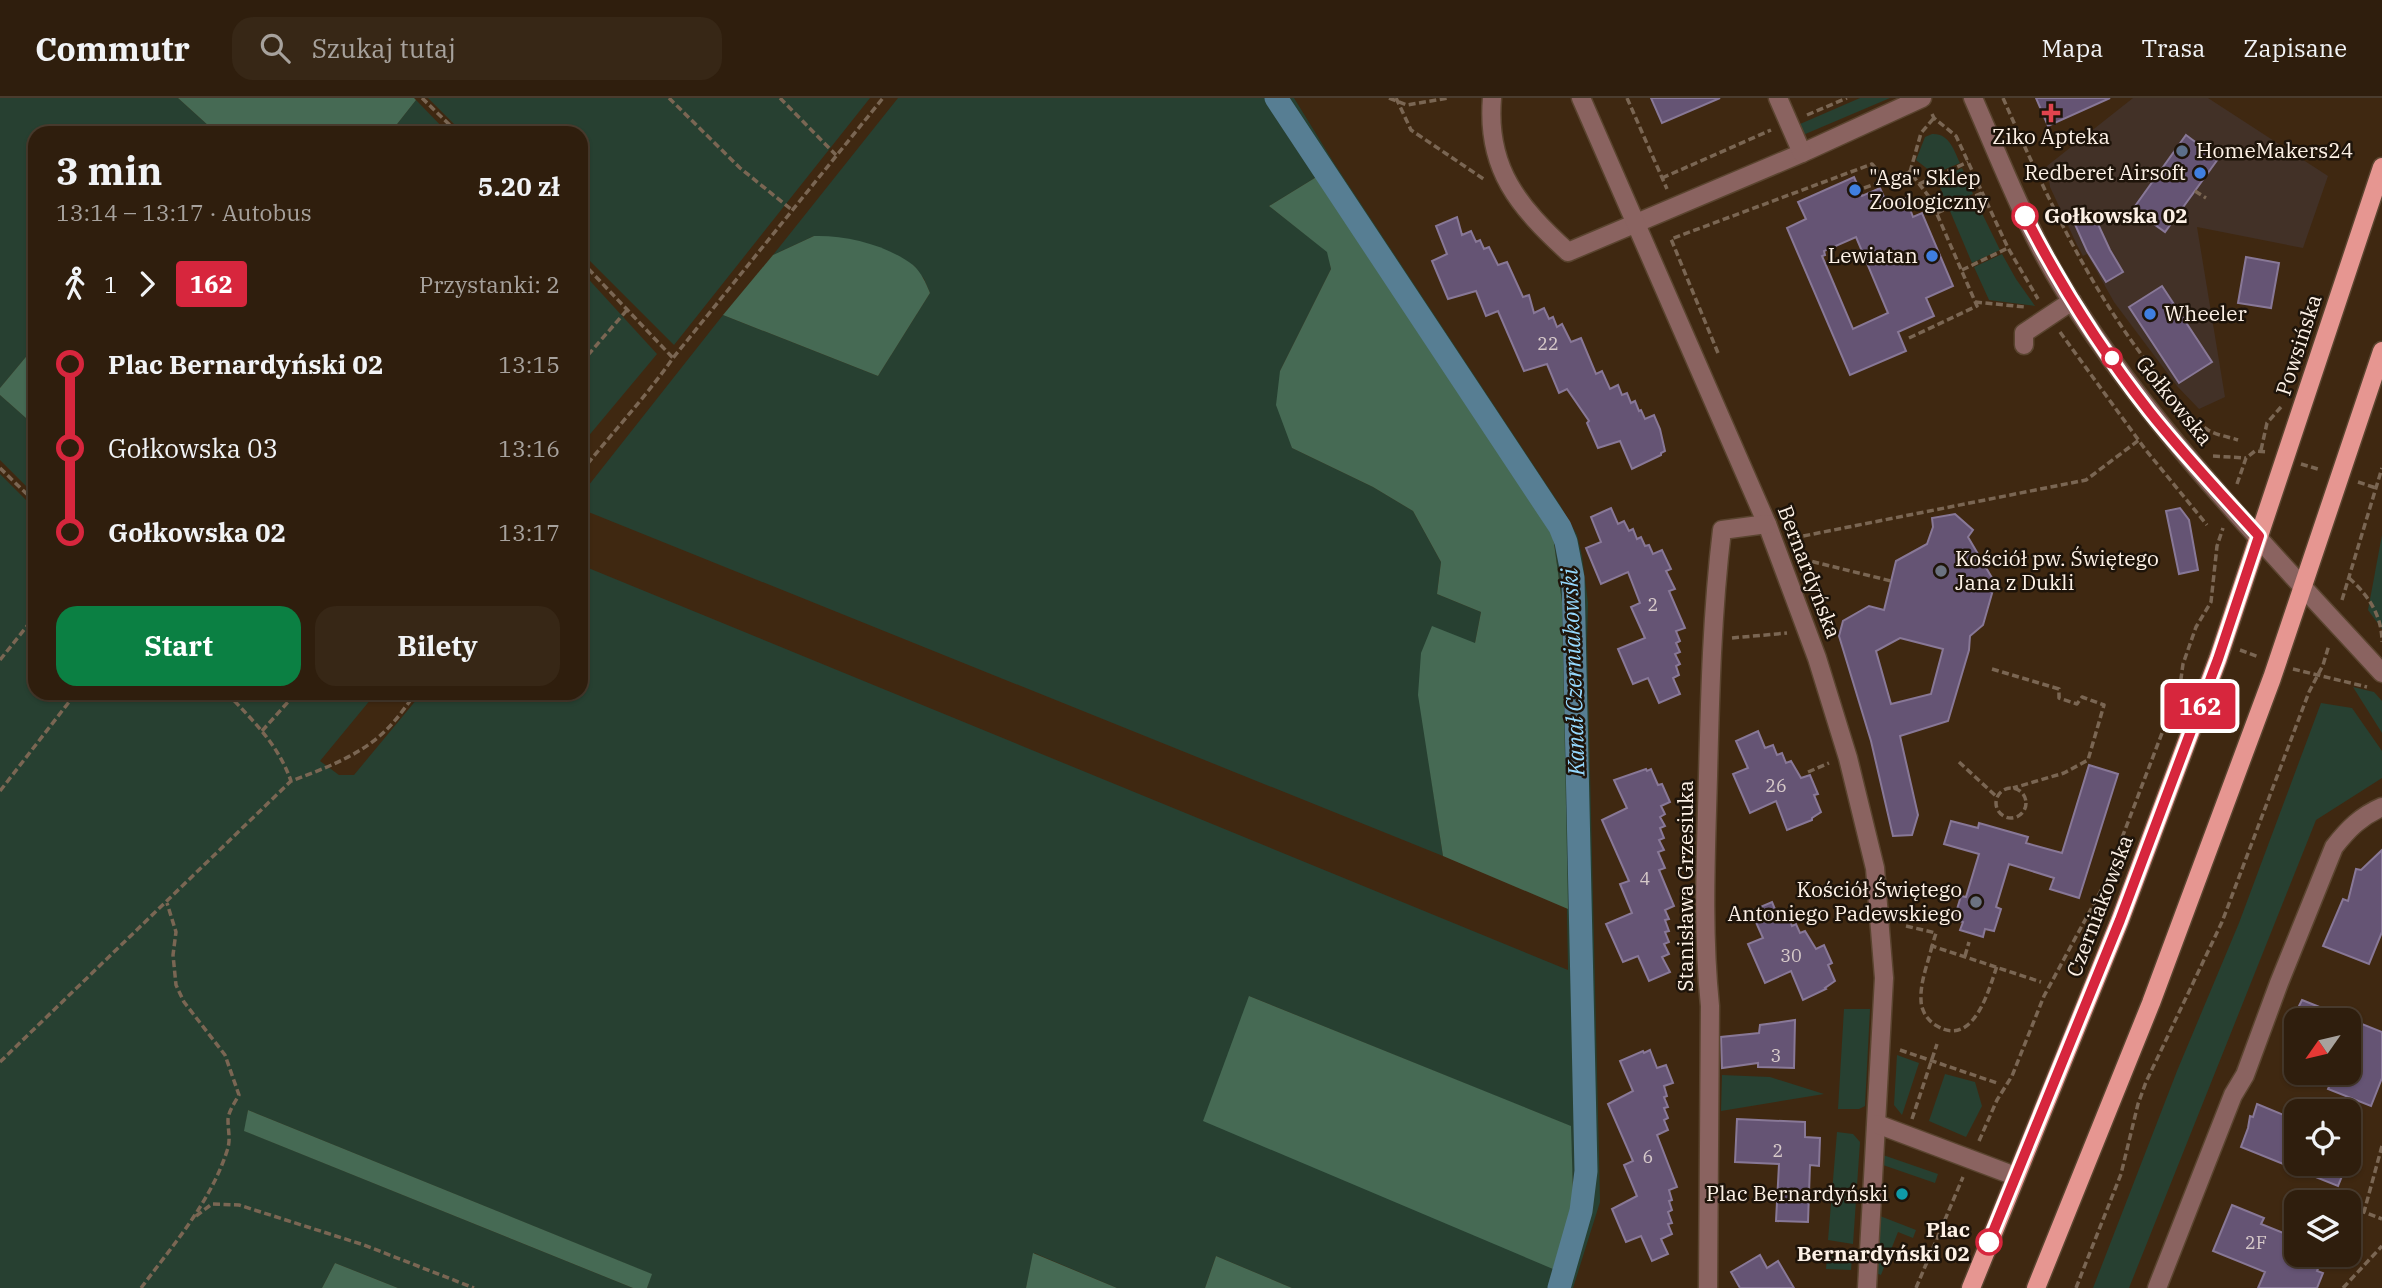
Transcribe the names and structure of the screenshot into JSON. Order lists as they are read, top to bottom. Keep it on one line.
{"streets":{"main road":["Powsińska","Czerniakowska"],"street":["Gołkowska","Bernardyńska","Stanisława Grzesiuka"]},"crossings":[["Powsińska","Gołkowska"],["Powsińska","Czerniakowska"],["Gołkowska","Czerniakowska"],["Bernardyńska","Stanisława Grzesiuka"]],"water":["Kanał Czerniakowski"],"places":{"health":["Ziko Apteka"],"other":["HomeMakers24","Redberet Airsoft","\"Aga\" Sklep Zoologiczny","Gołkowska 02","Lewiatan","Wheeler","Kościół pw. Świętego Jana z Dukli","Kościół Świętego Antoniego Padewskiego","Plac Bernardyński","Plac Bernardyński 02"]},"lines":["bus line 162"],"house_numbers":["22","2","26","4","30","3","2","6","2F"],"north":"bottom left","page":{"header":"Commutr","search":"Szukaj tutaj","nav":["Mapa","Trasa","Zapisane"],"on_map":"162","heading":["3 min","13:14 – 13:17 · Autobus","5.20 zł"],"legs":["1","162","Przystanki: 2"],"list":[{"name":"Plac Bernardyński 02","value":"13:15"},{"name":"Gołkowska 03","value":"13:16"},{"name":"Gołkowska 02","value":"13:17"}],"buttons":["Start","Bilety"]}}
